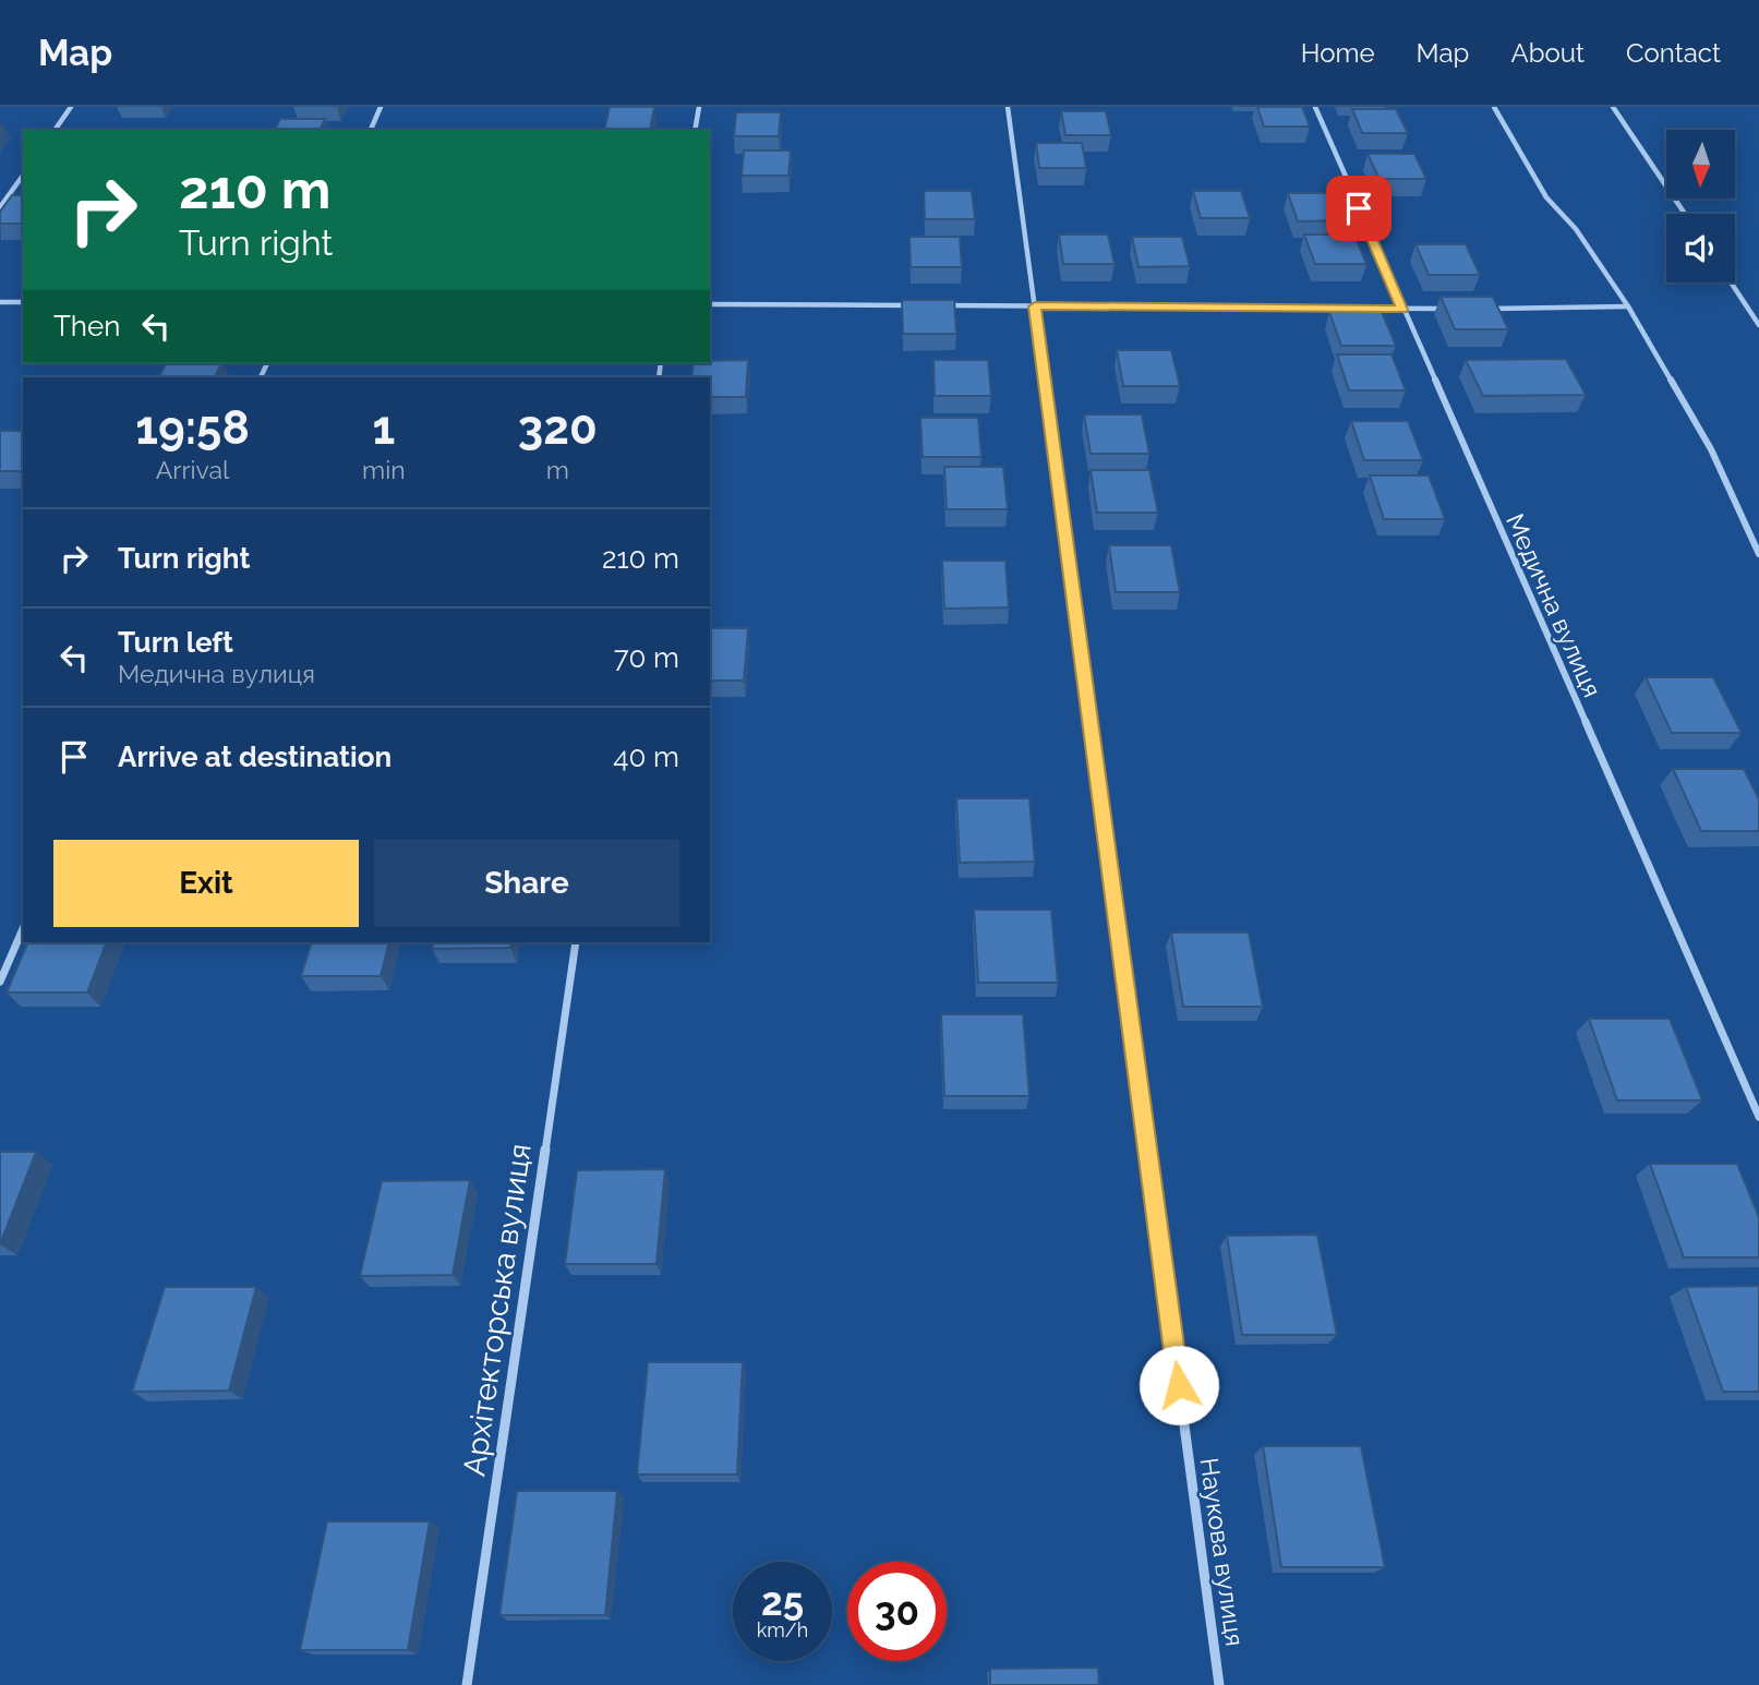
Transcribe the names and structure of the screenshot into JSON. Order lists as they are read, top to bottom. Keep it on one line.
{"streets":{"street":["Медична вулиця","Архітекторська вулиця","Наукова вулиця"]},"north":"bottom","page":{"header":"Map","nav":["Home","Map","About","Contact"],"turn":["210 m","Turn right"],"then":"Then","eta":["19:58","Arrival","1","min","320","m"],"list":[{"name":"Turn right","value":"210 m"},{"name":"Turn left","note":"Медична вулиця","value":"70 m"},{"name":"Arrive at destination","value":"40 m"}],"buttons":["Exit","Share"],"speed":"25 km/h","limit":"30"}}
